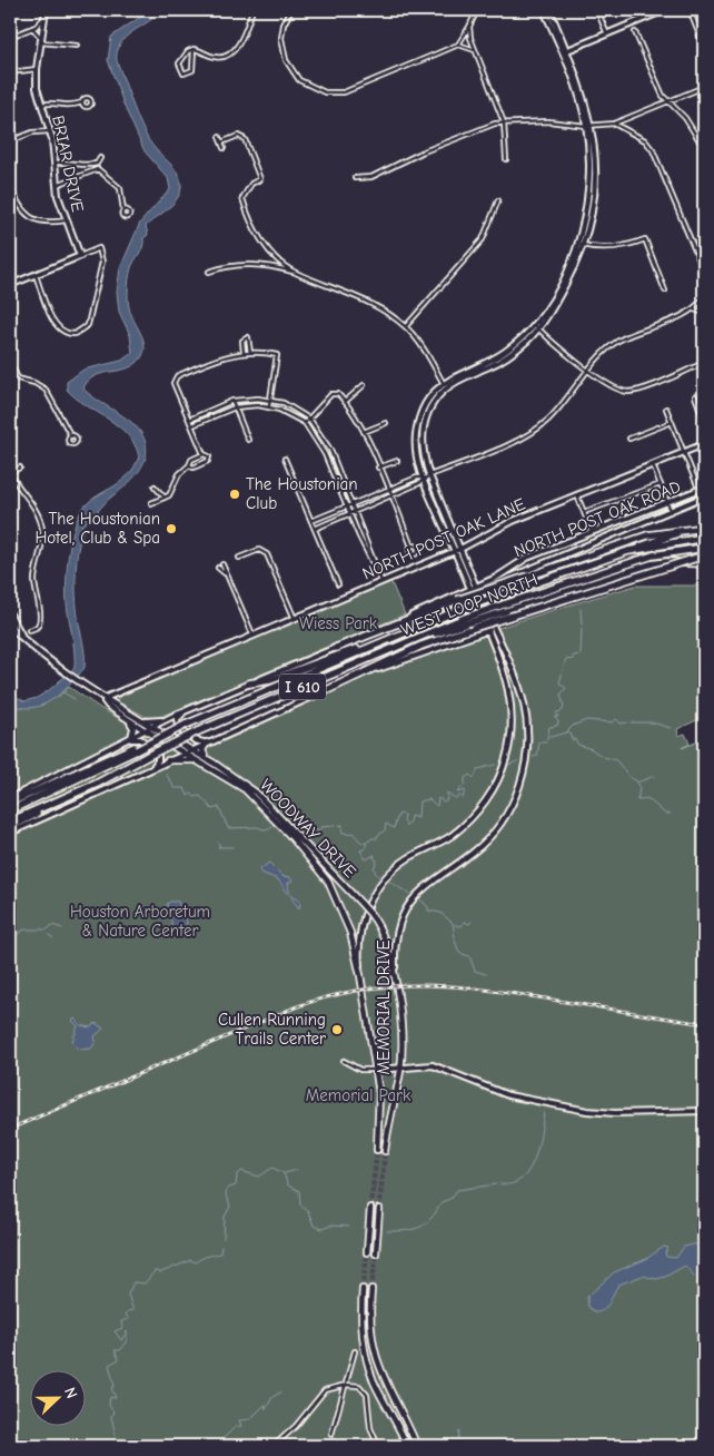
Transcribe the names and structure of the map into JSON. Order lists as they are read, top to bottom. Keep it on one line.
{"streets":{"highway":["WEST LOOP NORTH","I 610"],"main road":["BRIAR DRIVE","NORTH POST OAK ROAD","NORTH POST OAK LANE","WOODWAY DRIVE","MEMORIAL DRIVE"]},"crossings":[["NORTH POST OAK ROAD","MEMORIAL DRIVE"],["NORTH POST OAK LANE","WOODWAY DRIVE"],["NORTH POST OAK LANE","MEMORIAL DRIVE"],["WOODWAY DRIVE","MEMORIAL DRIVE"]],"parks":["Wiess Park","Houston Arboretum & Nature Center","Memorial Park"],"places":["The Houstonian Club","The Houstonian Hotel, Club & Spa","Cullen Running Trails Center"],"north":"right"}
